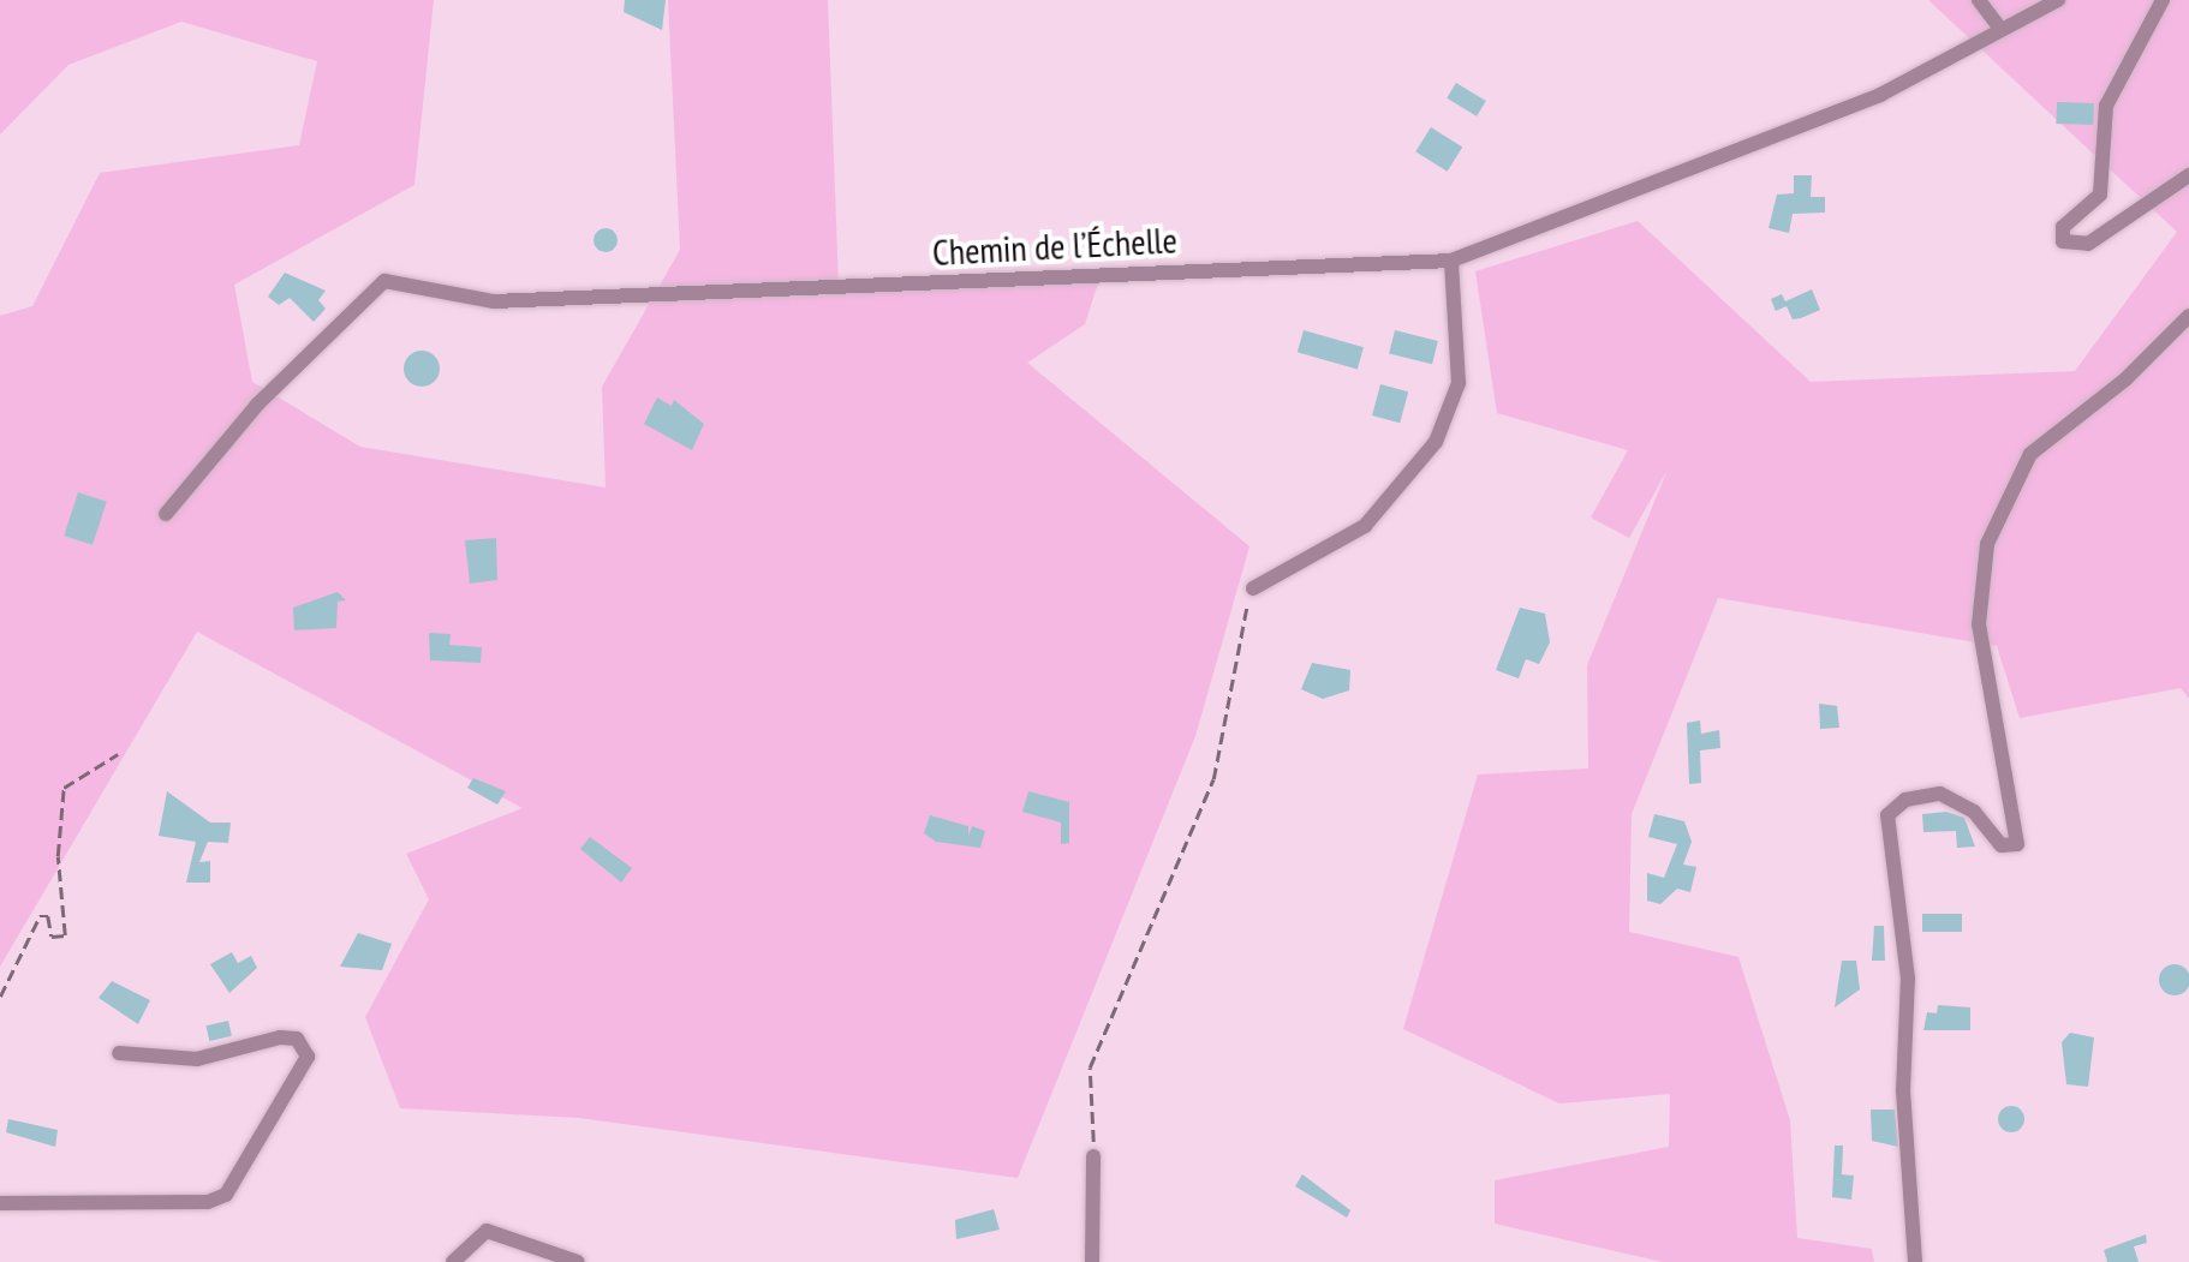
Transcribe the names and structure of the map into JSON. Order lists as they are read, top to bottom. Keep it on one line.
{"streets":{"street":["Chemin de l’Échelle"]}}
